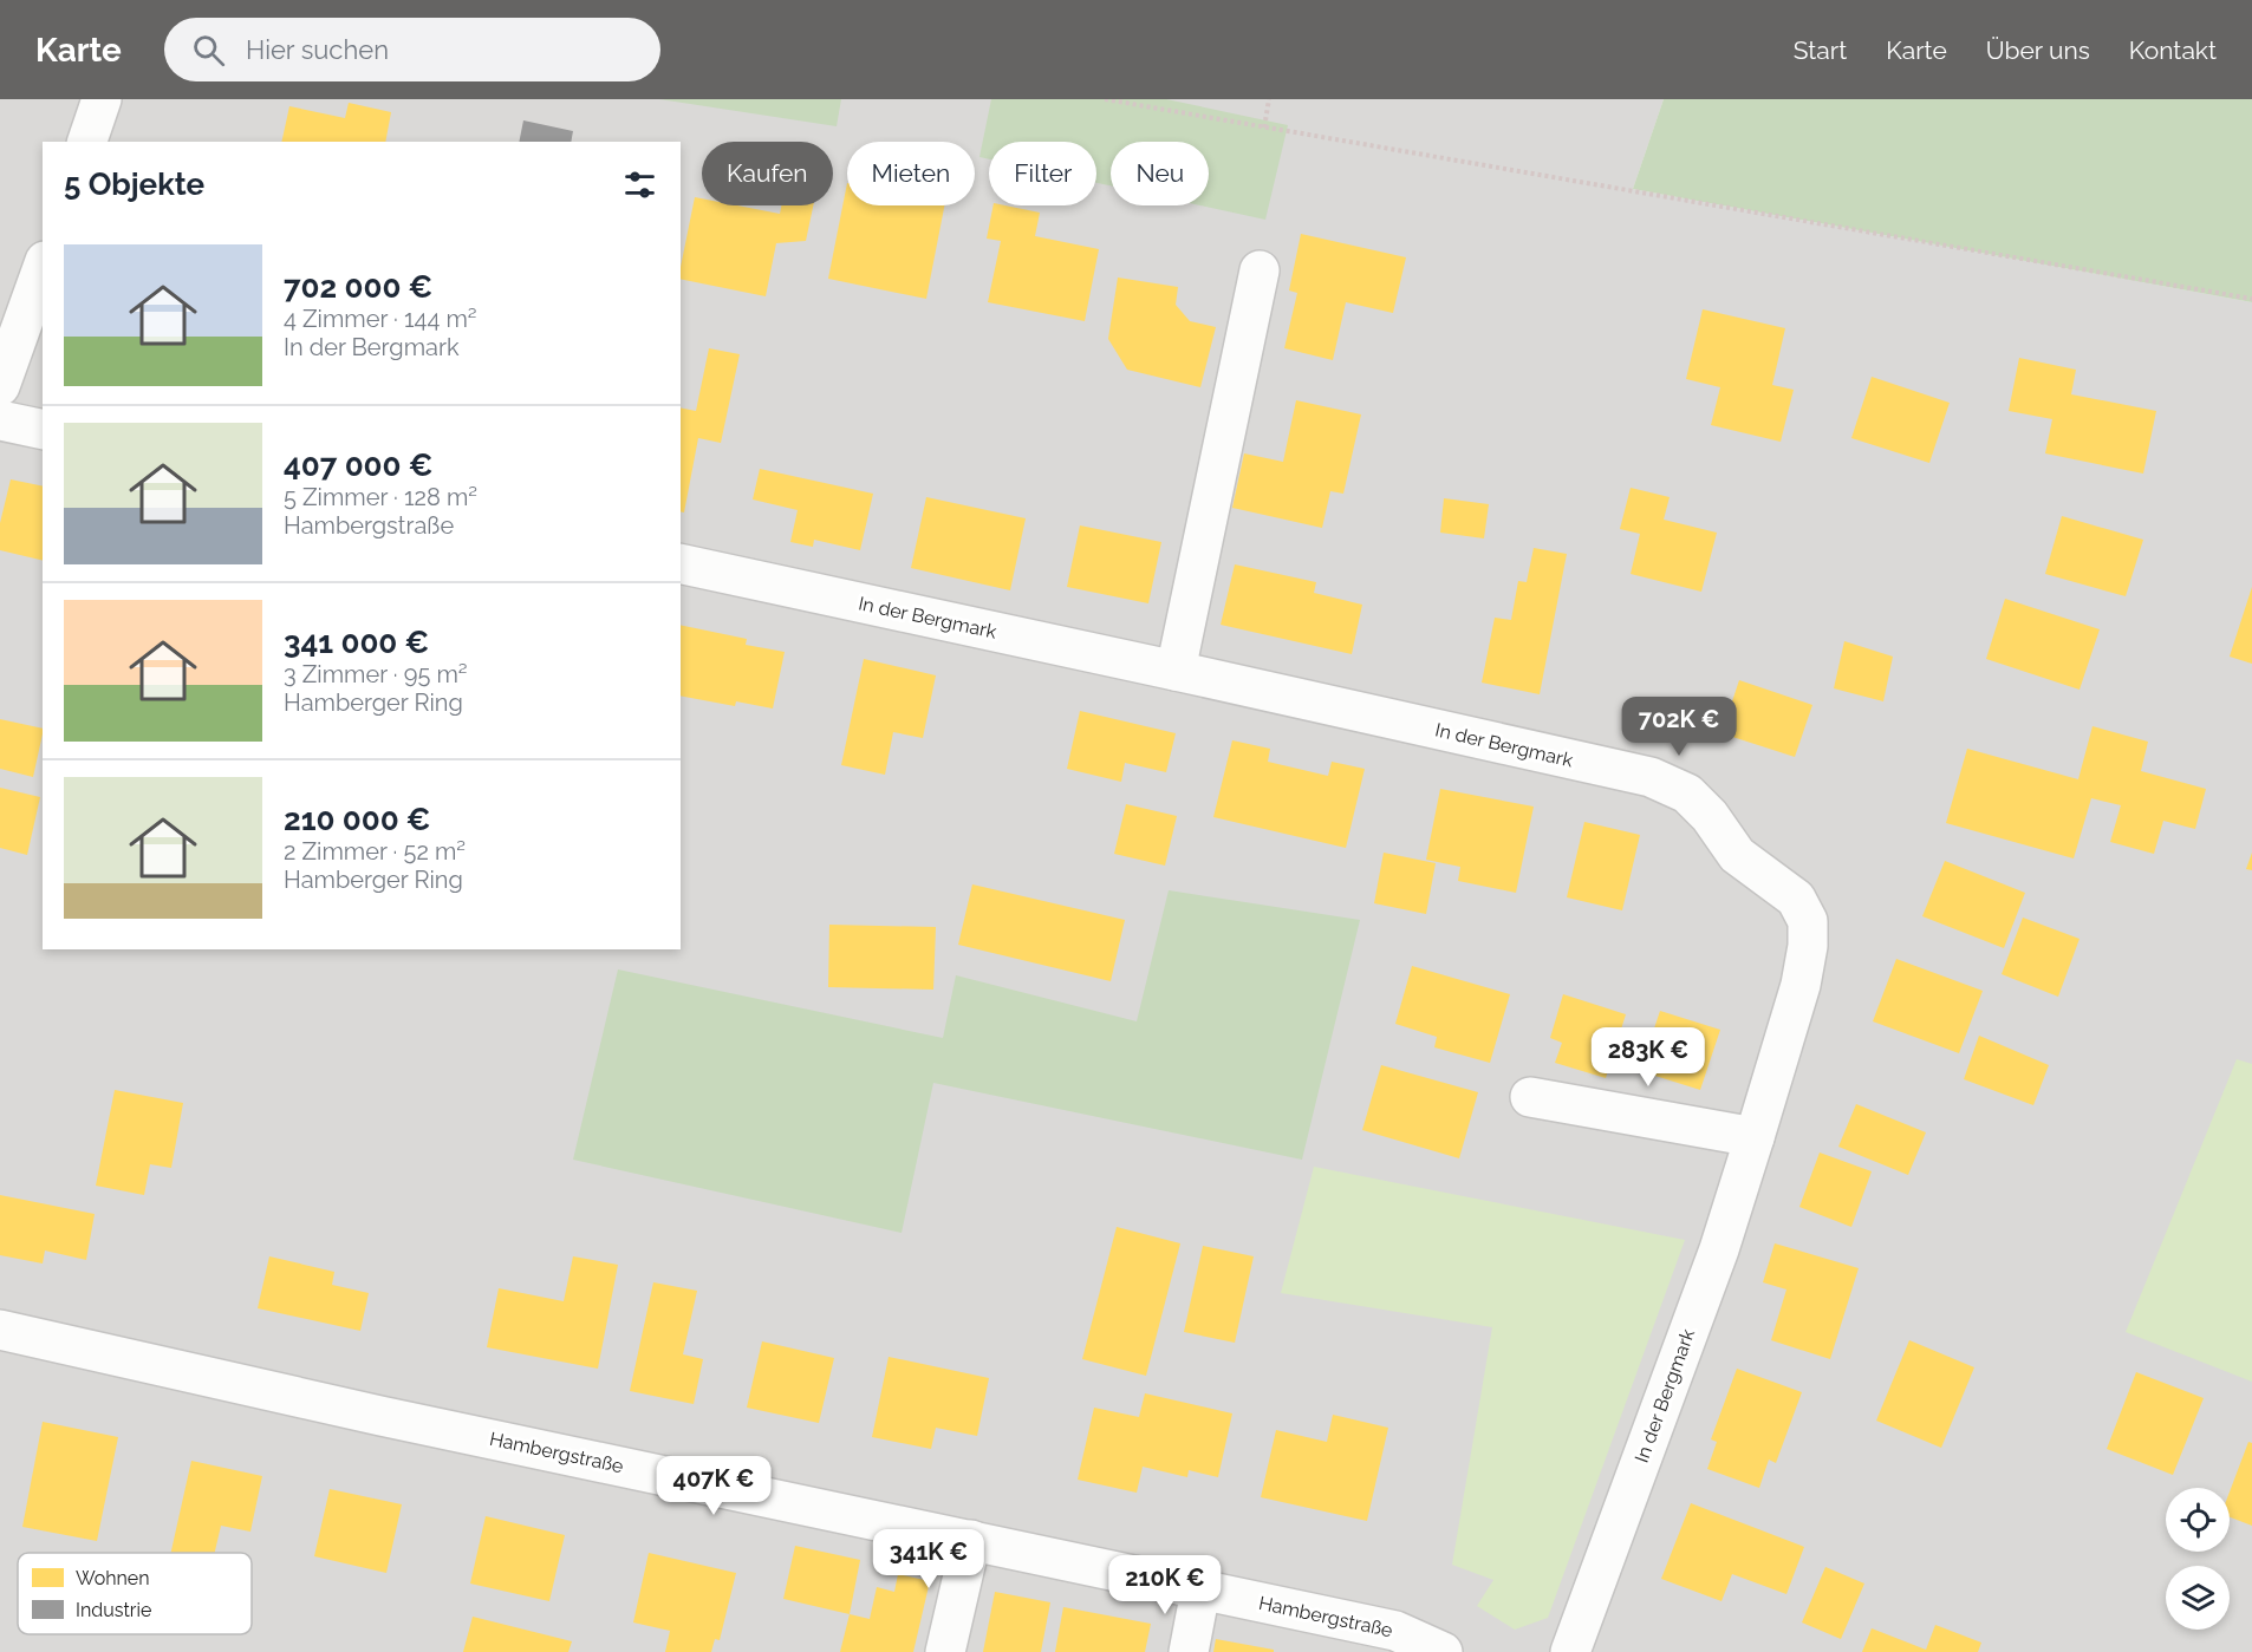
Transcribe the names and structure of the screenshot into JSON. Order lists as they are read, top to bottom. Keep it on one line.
{"streets":{"street":["In der Bergmark","Hambergstraße"]},"legend":["Wohnen","Industrie"],"page":{"header":"Karte","search":"Hier suchen","nav":["Start","Karte","Über uns","Kontakt"],"chip":["Kaufen","Mieten","Filter","Neu"],"heading":"5 Objekte","list":[{"name":"702 000 €","note":"4 Zimmer · 144 m² · In der Bergmark"},{"name":"407 000 €","note":"5 Zimmer · 128 m² · Hambergstraße"},{"name":"341 000 €","note":"3 Zimmer · 95 m² · Hamberger Ring"},{"name":"210 000 €","note":"2 Zimmer · 52 m² · Hamberger Ring"}],"price":["702K €","283K €","407K €","341K €","210K €"]}}
